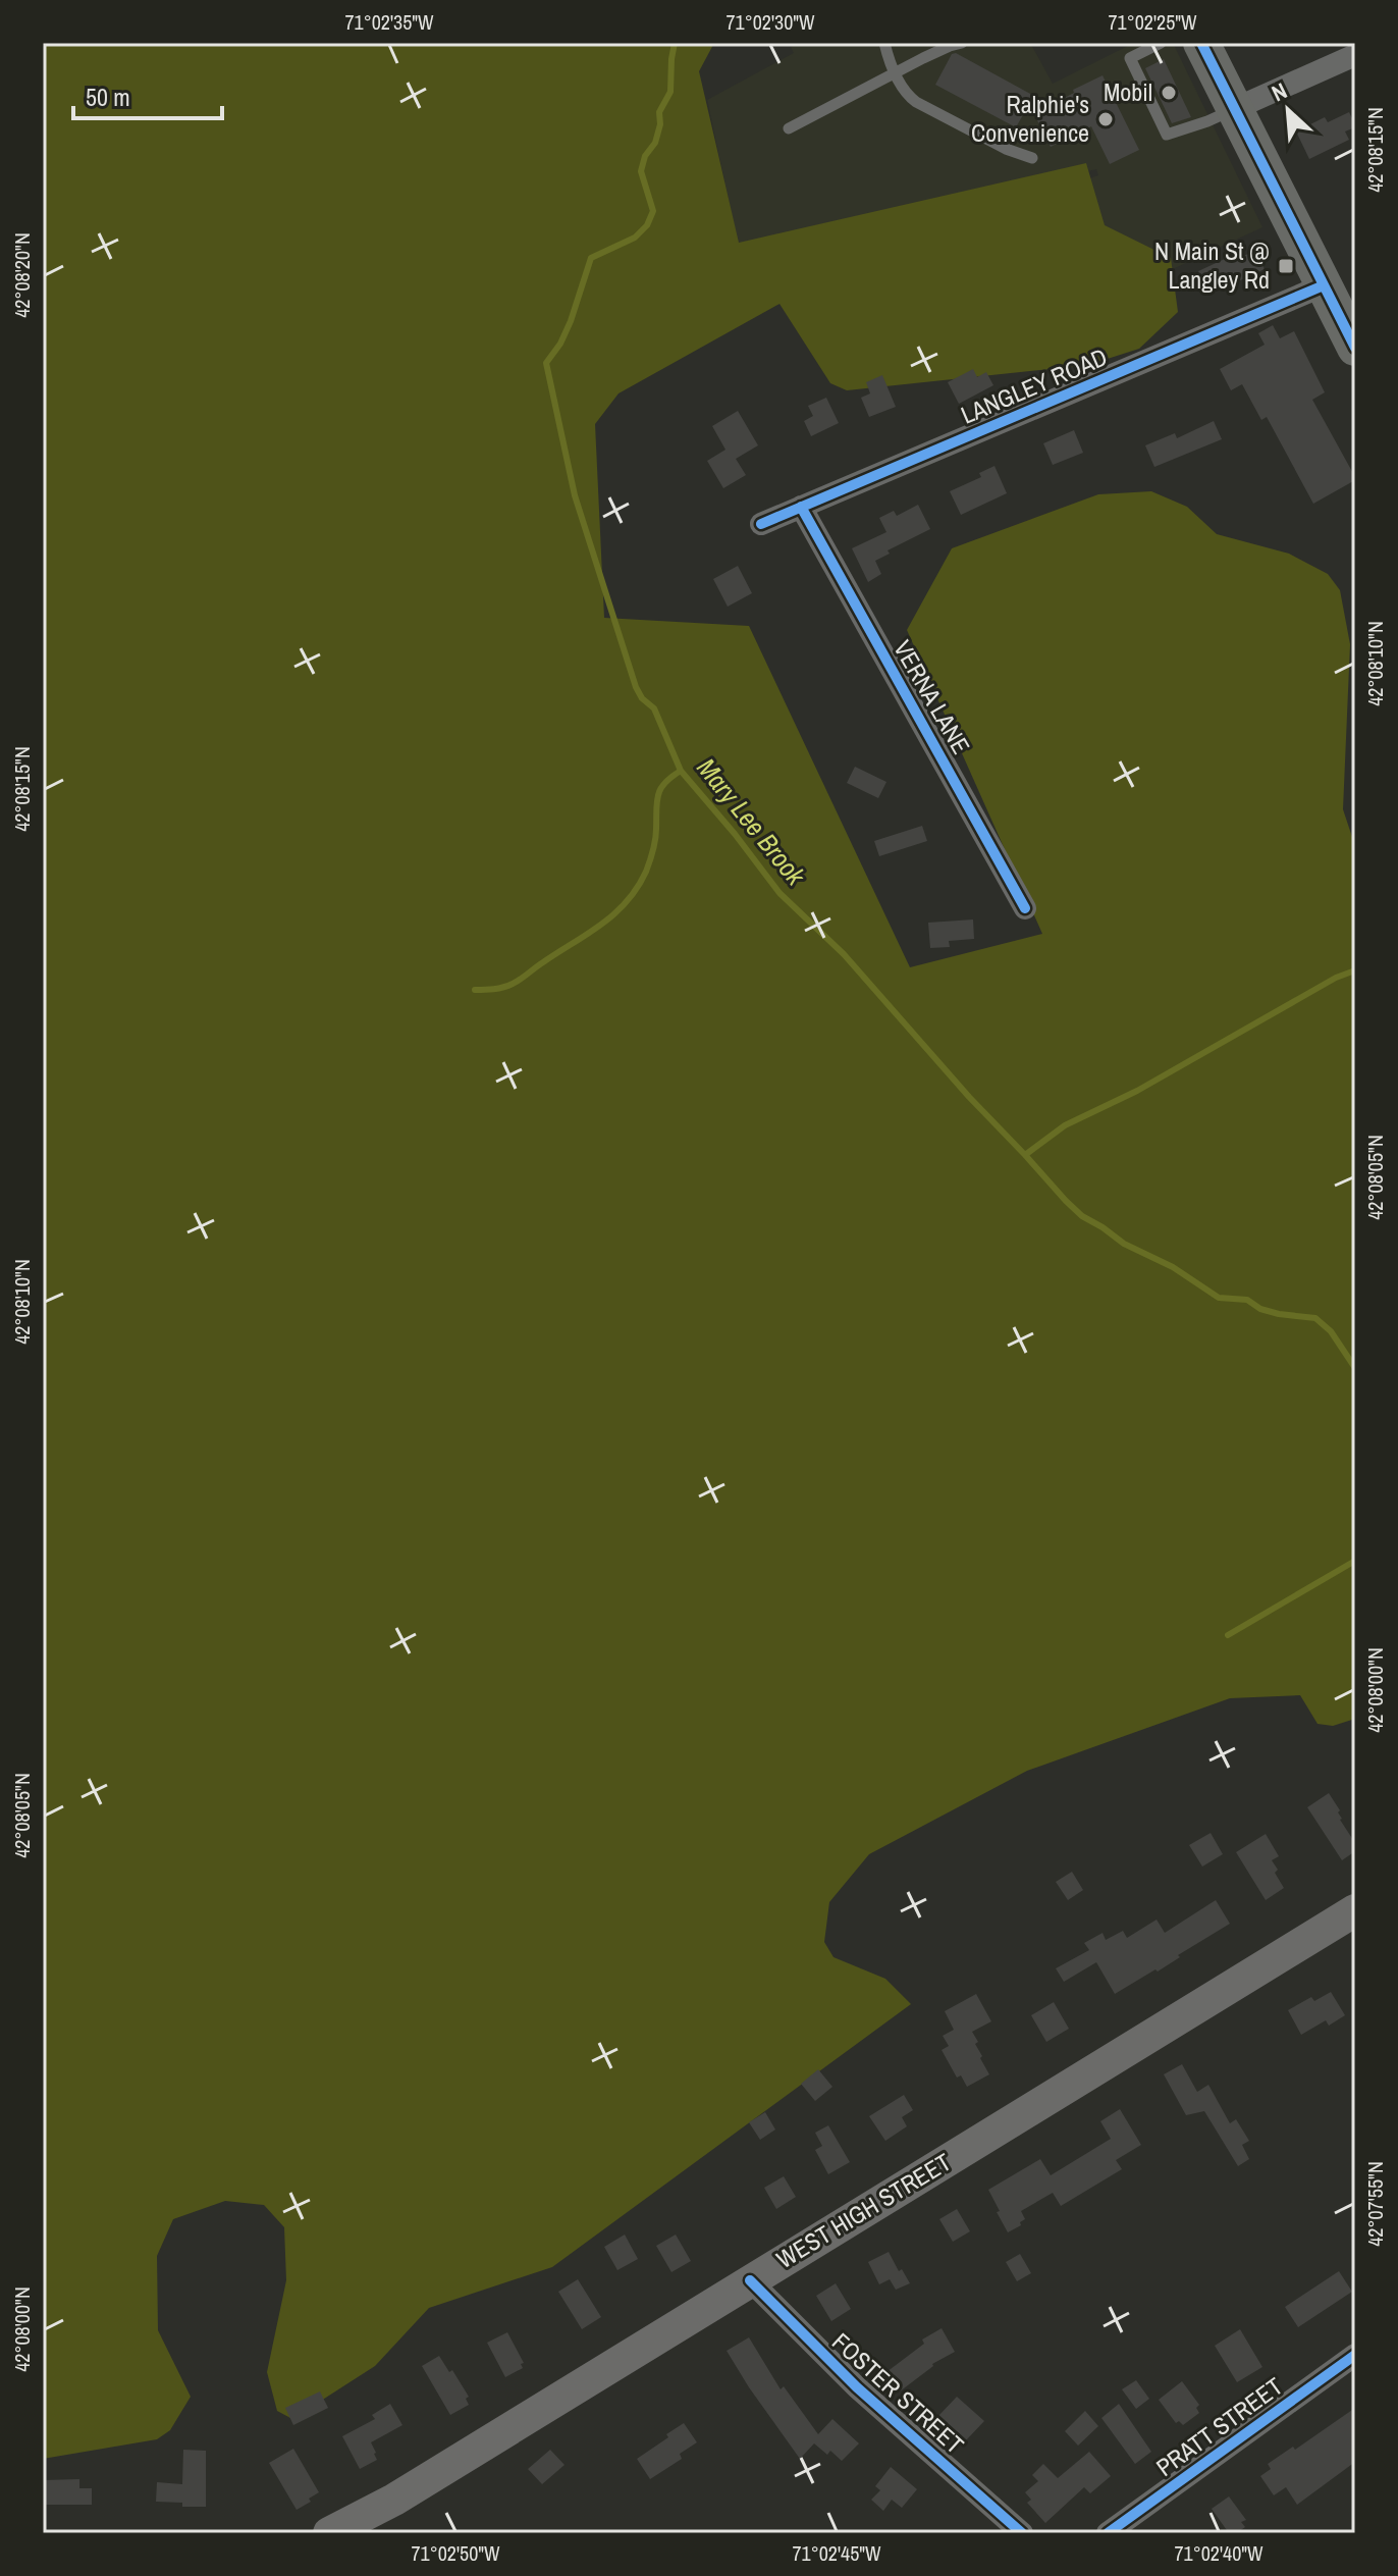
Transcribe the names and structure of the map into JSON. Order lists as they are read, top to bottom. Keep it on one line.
{"streets":{"main road":["WEST HIGH STREET"],"street":["LANGLEY ROAD","VERNA LANE","FOSTER STREET","PRATT STREET"]},"crossings":[["LANGLEY ROAD","VERNA LANE"],["WEST HIGH STREET","FOSTER STREET"]],"water":["Mary Lee Brook"],"places":{"other":["Mobil","Ralphie's Convenience"],"transit":["N Main St @ Langley Rd"]},"scale_bar":"50 m","north":"top left","coordinates":["71°02'35\"W","71°02'30\"W","71°02'25\"W","42°08'15\"N","42°08'20\"N","42°08'10\"N","42°08'05\"N","42°08'00\"N","42°07'55\"N","71°02'50\"W","71°02'45\"W","71°02'40\"W"]}
